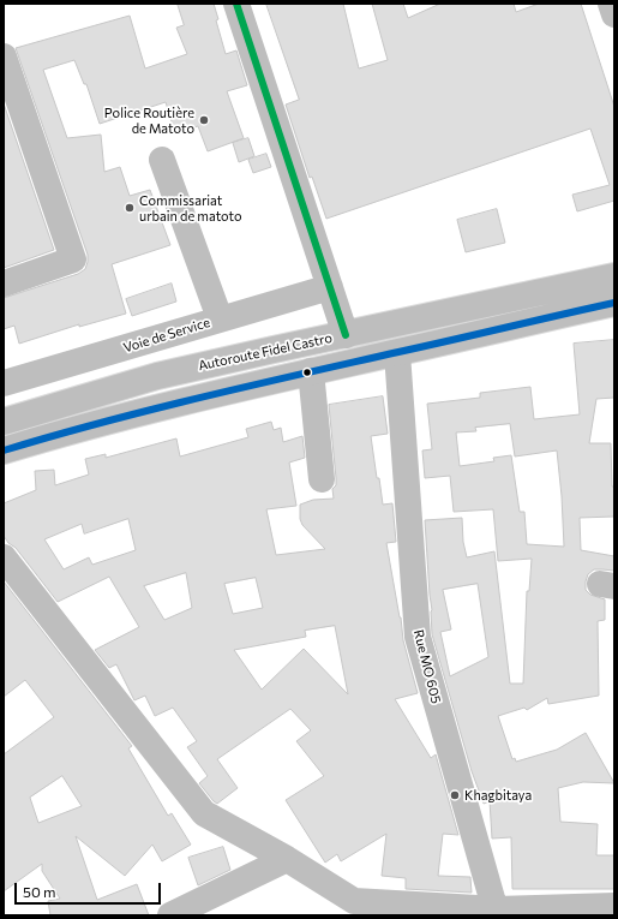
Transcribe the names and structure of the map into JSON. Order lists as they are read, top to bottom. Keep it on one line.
{"streets":{"main road":["Voie de Service","Autoroute Fidel Castro","Rue MO 605"]},"places":["Police Routière de Matoto","Commissariat urbain de matoto","Khagbitaya"],"scale_bar":"50 m"}
